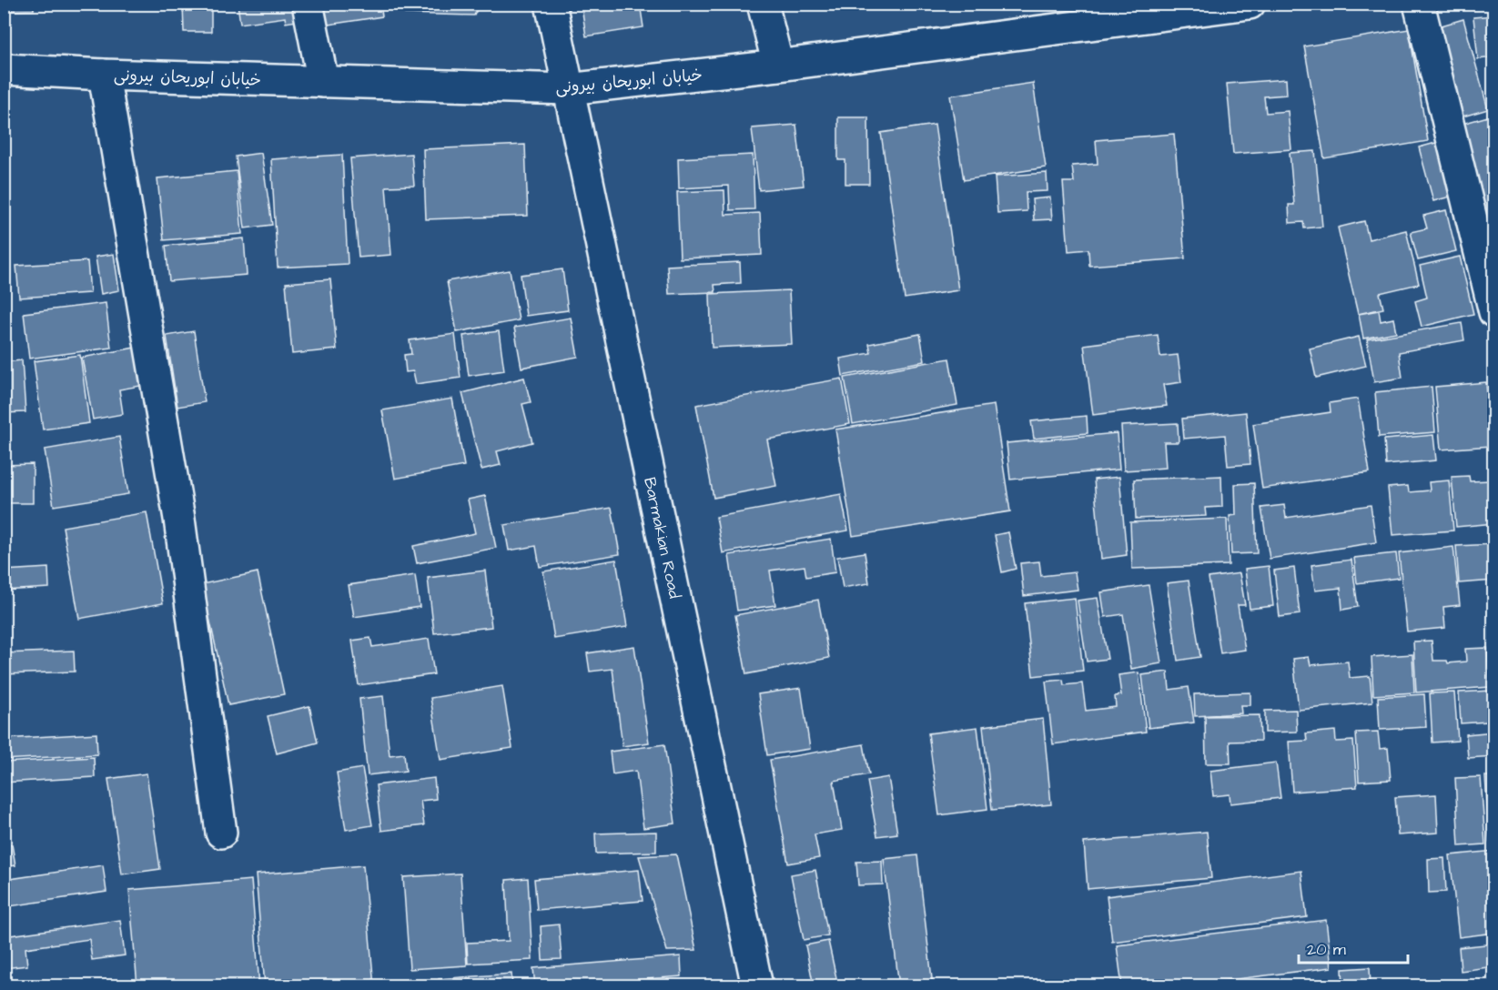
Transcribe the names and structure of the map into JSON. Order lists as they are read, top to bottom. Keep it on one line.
{"streets":{"street":["خیابان ابوریحان بیرونی","Barmakian Road"]},"crossings":[["خیابان ابوریحان بیرونی","Barmakian Road"]],"scale_bar":"20 m"}
